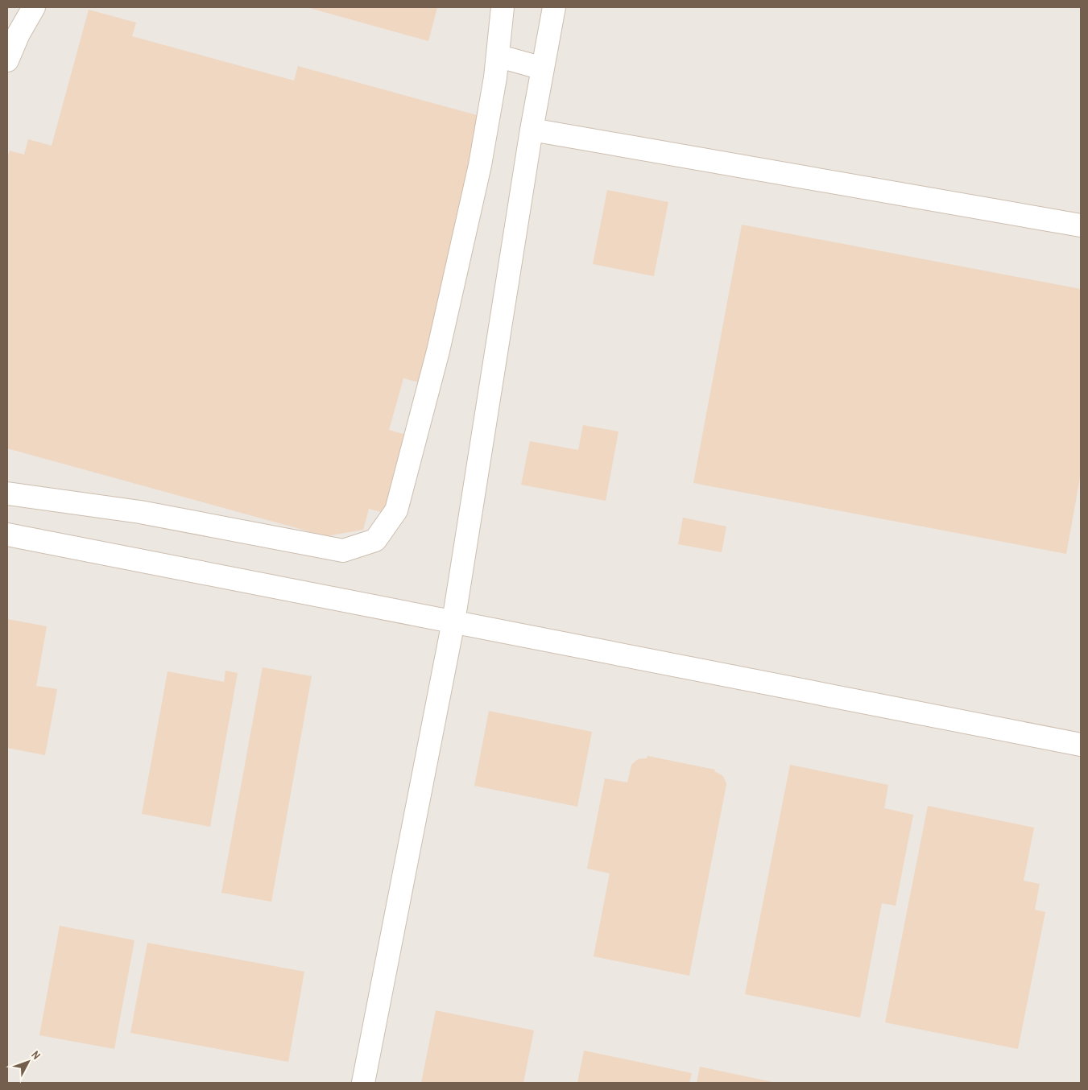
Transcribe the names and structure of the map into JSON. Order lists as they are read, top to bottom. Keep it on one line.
{"north":"top right"}
